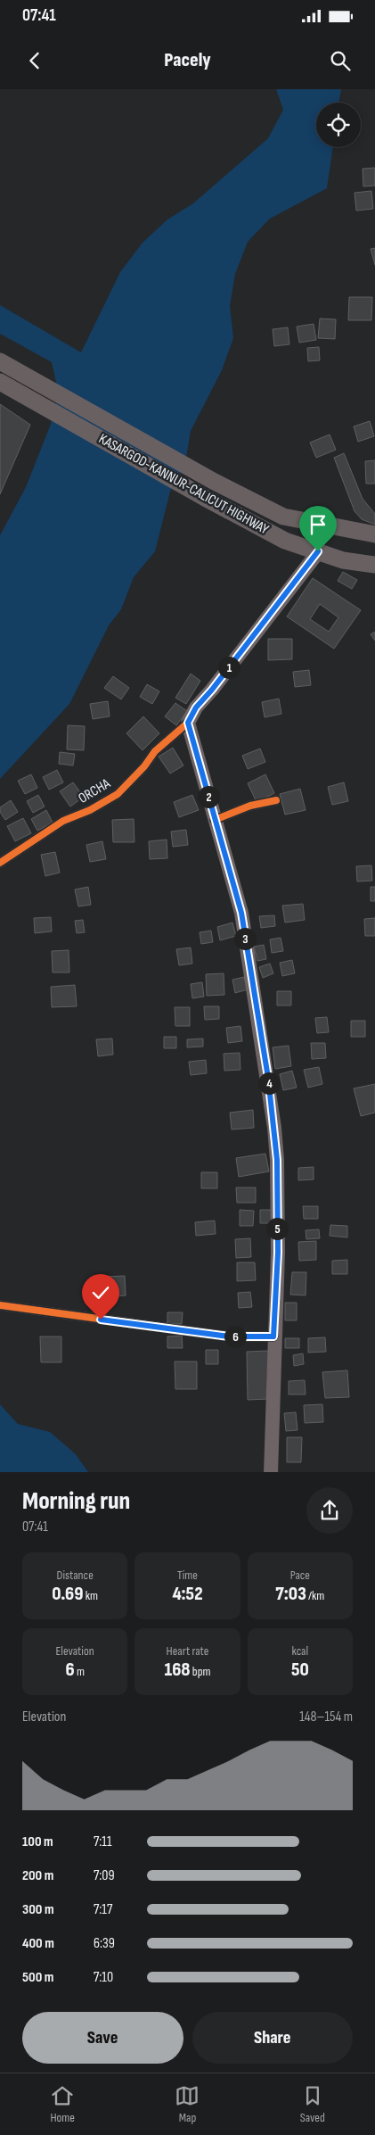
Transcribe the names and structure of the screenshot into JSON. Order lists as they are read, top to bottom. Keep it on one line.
{"streets":{"highway":["KASARGOD-KANNUR-CALICUT HIGHWAY"],"street":["ORCHA"]},"page":{"status":"07:41","header":"Pacely","pins":["1","2","3","4","5","6"],"heading":["Morning run","07:41"],"stats":[["Distance","0.69 km"],["Time","4:52"],["Pace","7:03 /km"],["Elevation","6 m"],["Heart rate","168 bpm"],["kcal","50"]],"chart":["Elevation","148–154 m"],"list":[{"name":"100 m","note":"7:11"},{"name":"200 m","note":"7:09"},{"name":"300 m","note":"7:17"},{"name":"400 m","note":"6:39"},{"name":"500 m","note":"7:10"}],"buttons":["Save","Share"],"tabs":["Home","Map","Saved"]}}
